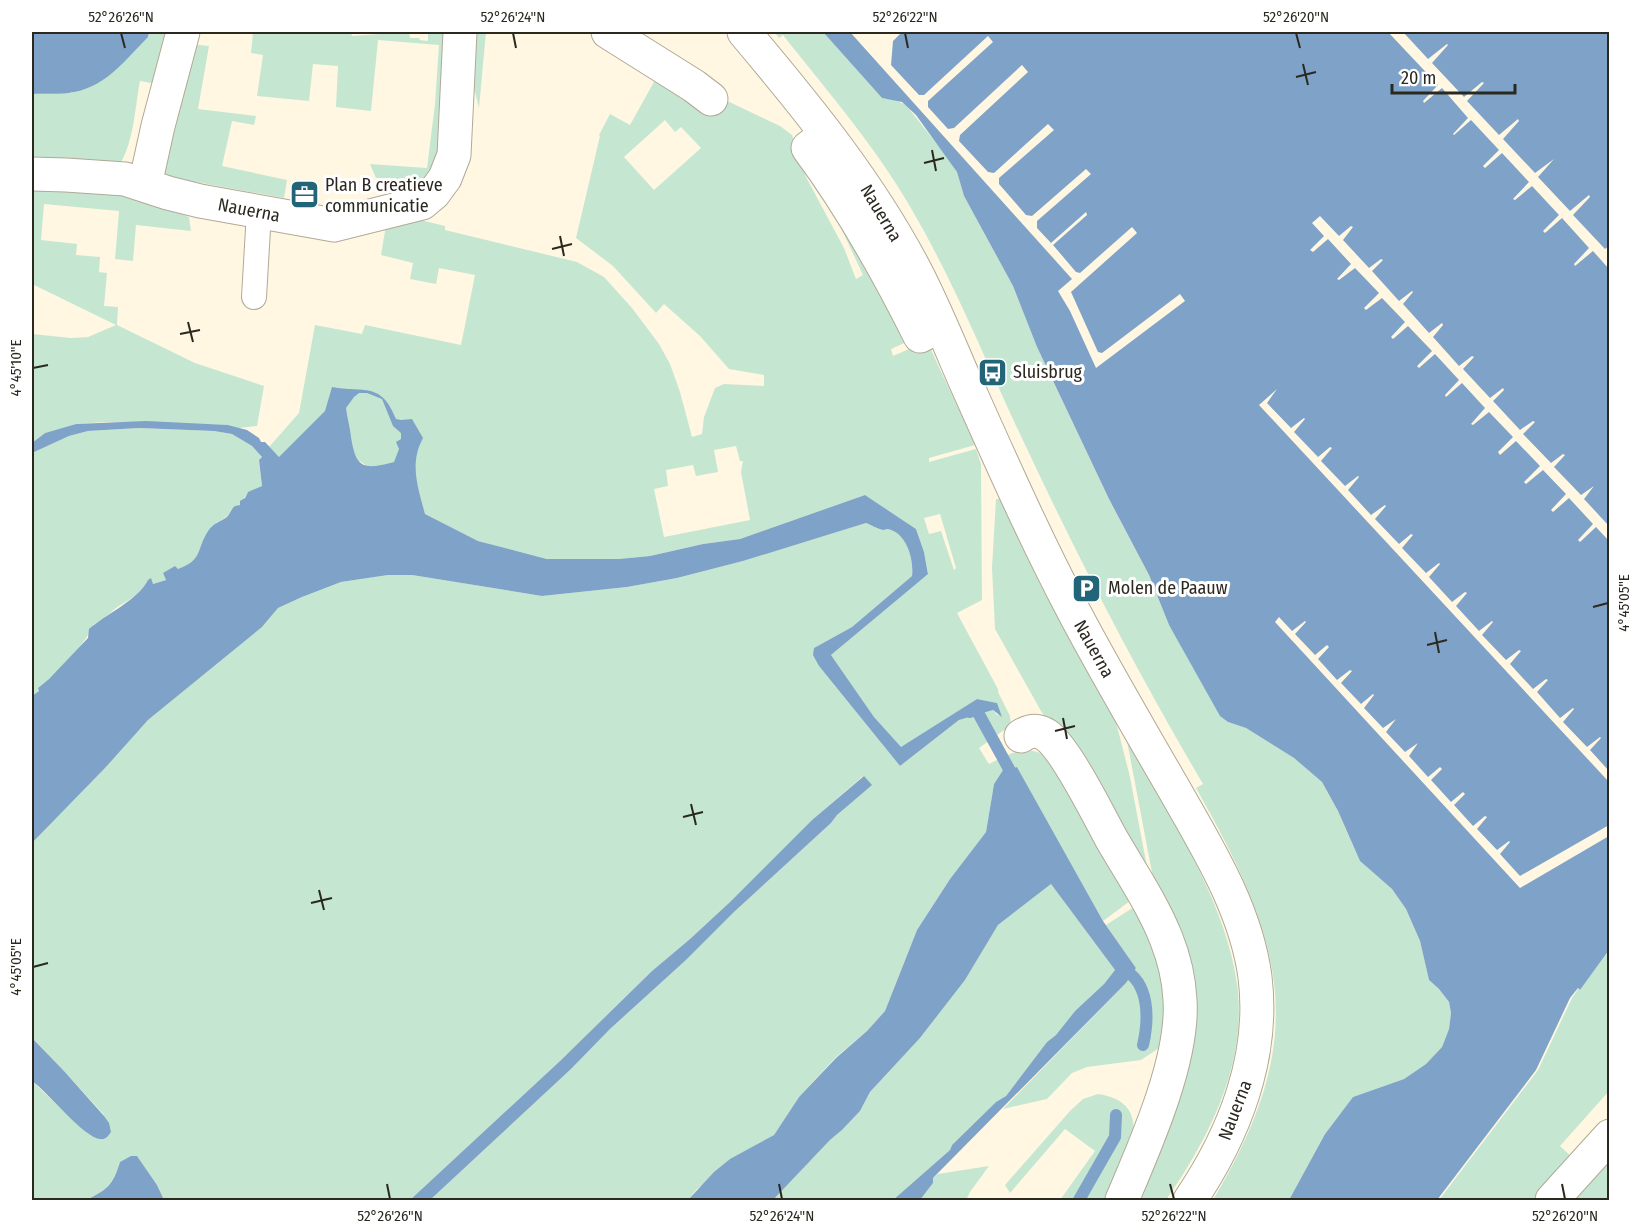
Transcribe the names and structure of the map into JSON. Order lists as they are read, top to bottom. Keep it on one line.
{"streets":{"street":["Nauerna"]},"places":{"office":["Plan B creatieve communicatie"],"bus stop":["Sluisbrug"],"parking":["Molen de Paauw"]},"scale_bar":"20 m","coordinates":["52°26'26\"N","52°26'24\"N","52°26'22\"N","52°26'20\"N","4°45'10\"E","4°45'05\"E"]}
